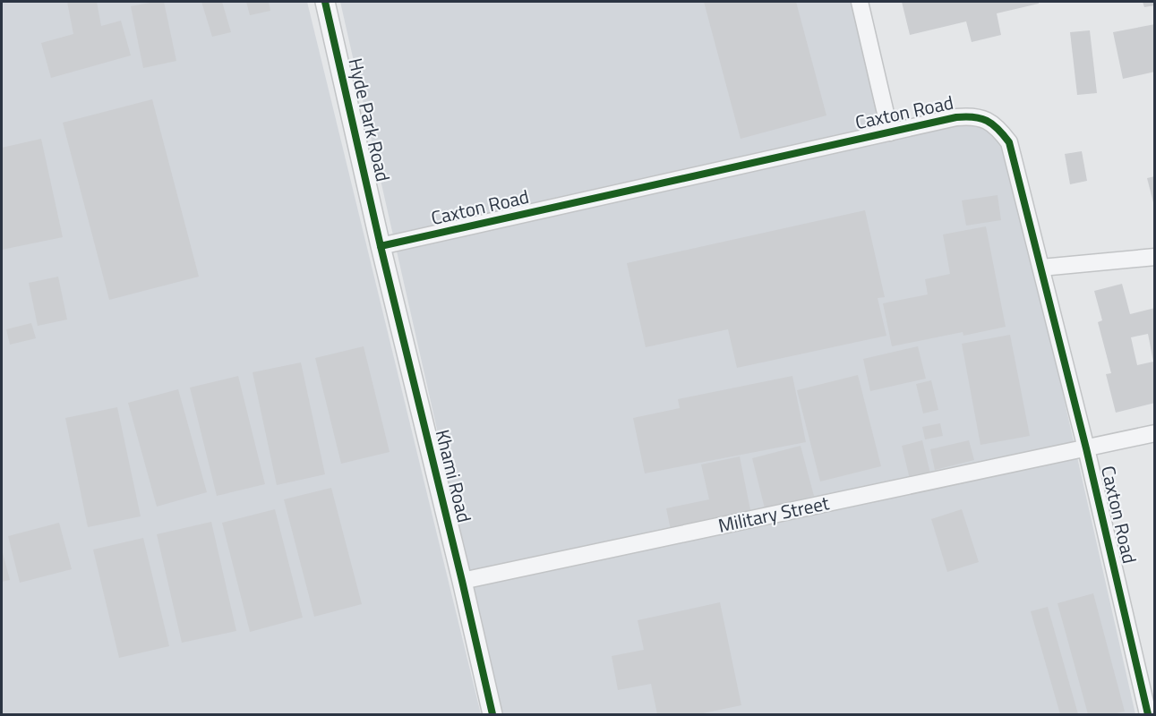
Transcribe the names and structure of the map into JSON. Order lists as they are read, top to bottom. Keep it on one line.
{"streets":{"street":["Caxton Road","Hyde Park Road","Khami Road","Military Street"]},"crossings":[["Caxton Road","Hyde Park Road"],["Caxton Road","Khami Road"],["Caxton Road","Military Street"],["Hyde Park Road","Khami Road"],["Khami Road","Military Street"]]}
